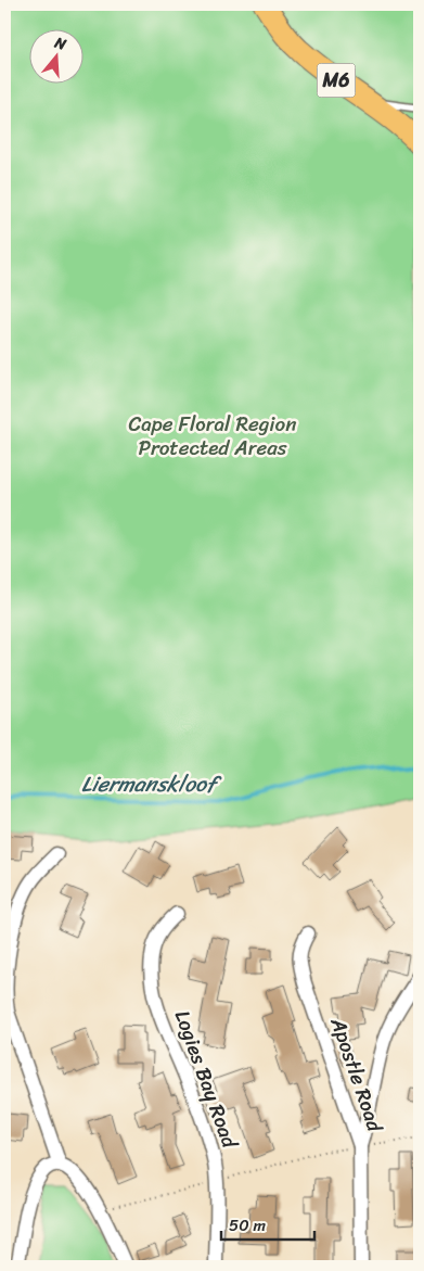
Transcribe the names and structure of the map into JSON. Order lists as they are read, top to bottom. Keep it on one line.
{"streets":{"main road":["M6"],"street":["Apostle Road","Logies Bay Road"]},"water":["Liermanskloof"],"parks":["Cape Floral Region Protected Areas"],"scale_bar":"50 m","north":"top"}
